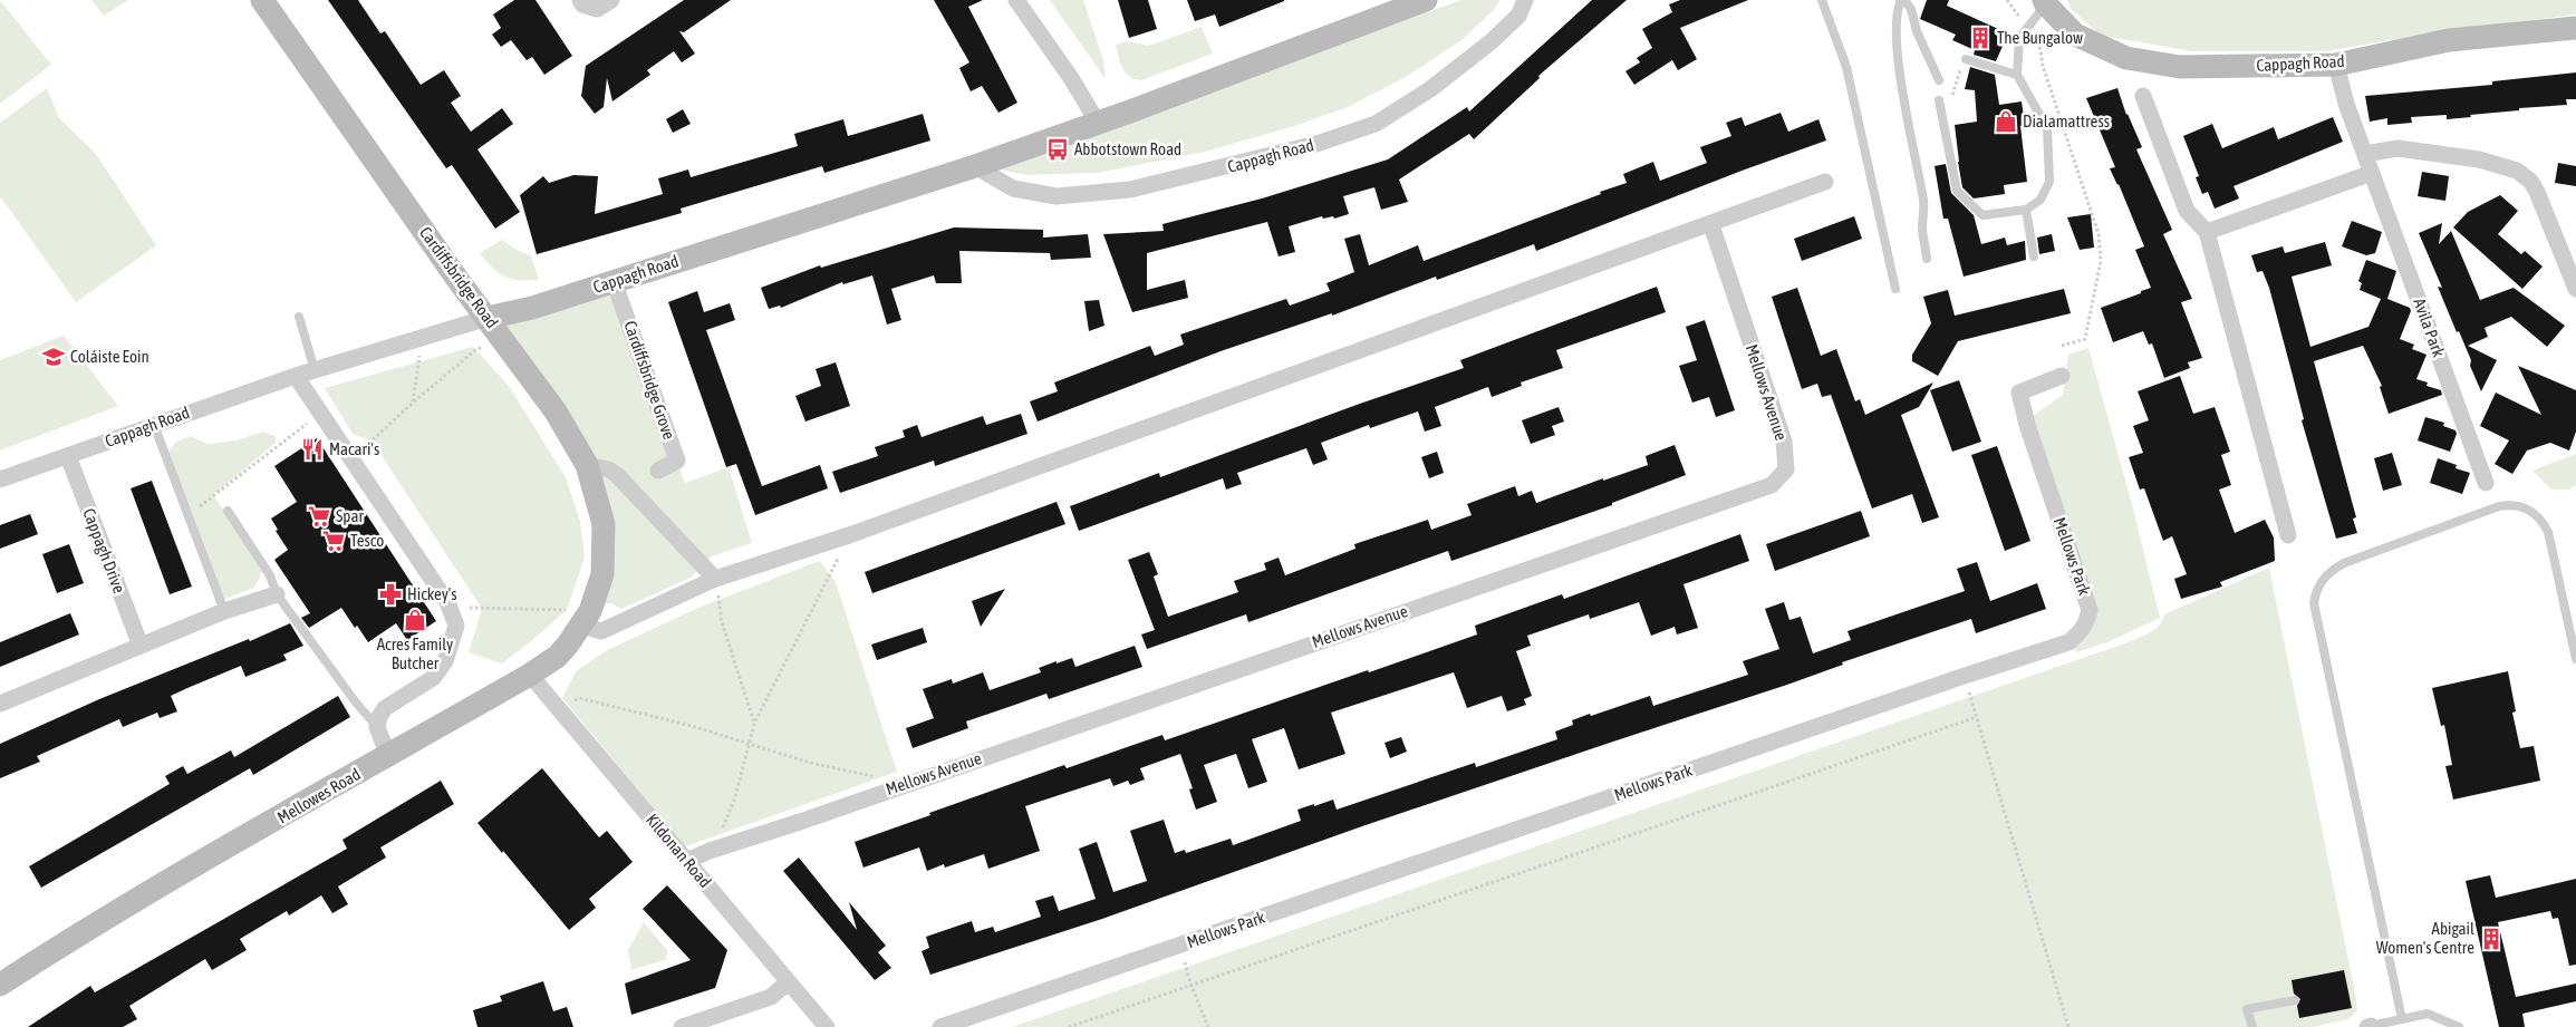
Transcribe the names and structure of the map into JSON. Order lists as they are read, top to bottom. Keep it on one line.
{"streets":{"street":["Cappagh Road","Cardiffsbridge Road","Avila Park","Cardiffsbridge Grove","Mellows Avenue","Cappagh Drive","Mellows Park","Mellowes Road","Kildonan Road"]},"crossings":[["Cappagh Road","Cardiffsbridge Road"],["Cappagh Road","Avila Park"],["Cappagh Road","Cardiffsbridge Grove"],["Cappagh Road","Cappagh Drive"],["Cardiffsbridge Road","Mellowes Road"],["Mellows Avenue","Kildonan Road"],["Mellowes Road","Kildonan Road"]],"places":{"building":["The Bungalow","Abigail Women's Centre"],"shop":["Dialamattress","Acres Family Butcher"],"bus stop":["Abbotstown Road"],"school or university":["Coláiste Eoin"],"restaurant":["Macari's"],"supermarket":["Spar","Tesco"],"pharmacy":["Hickey's"]}}
